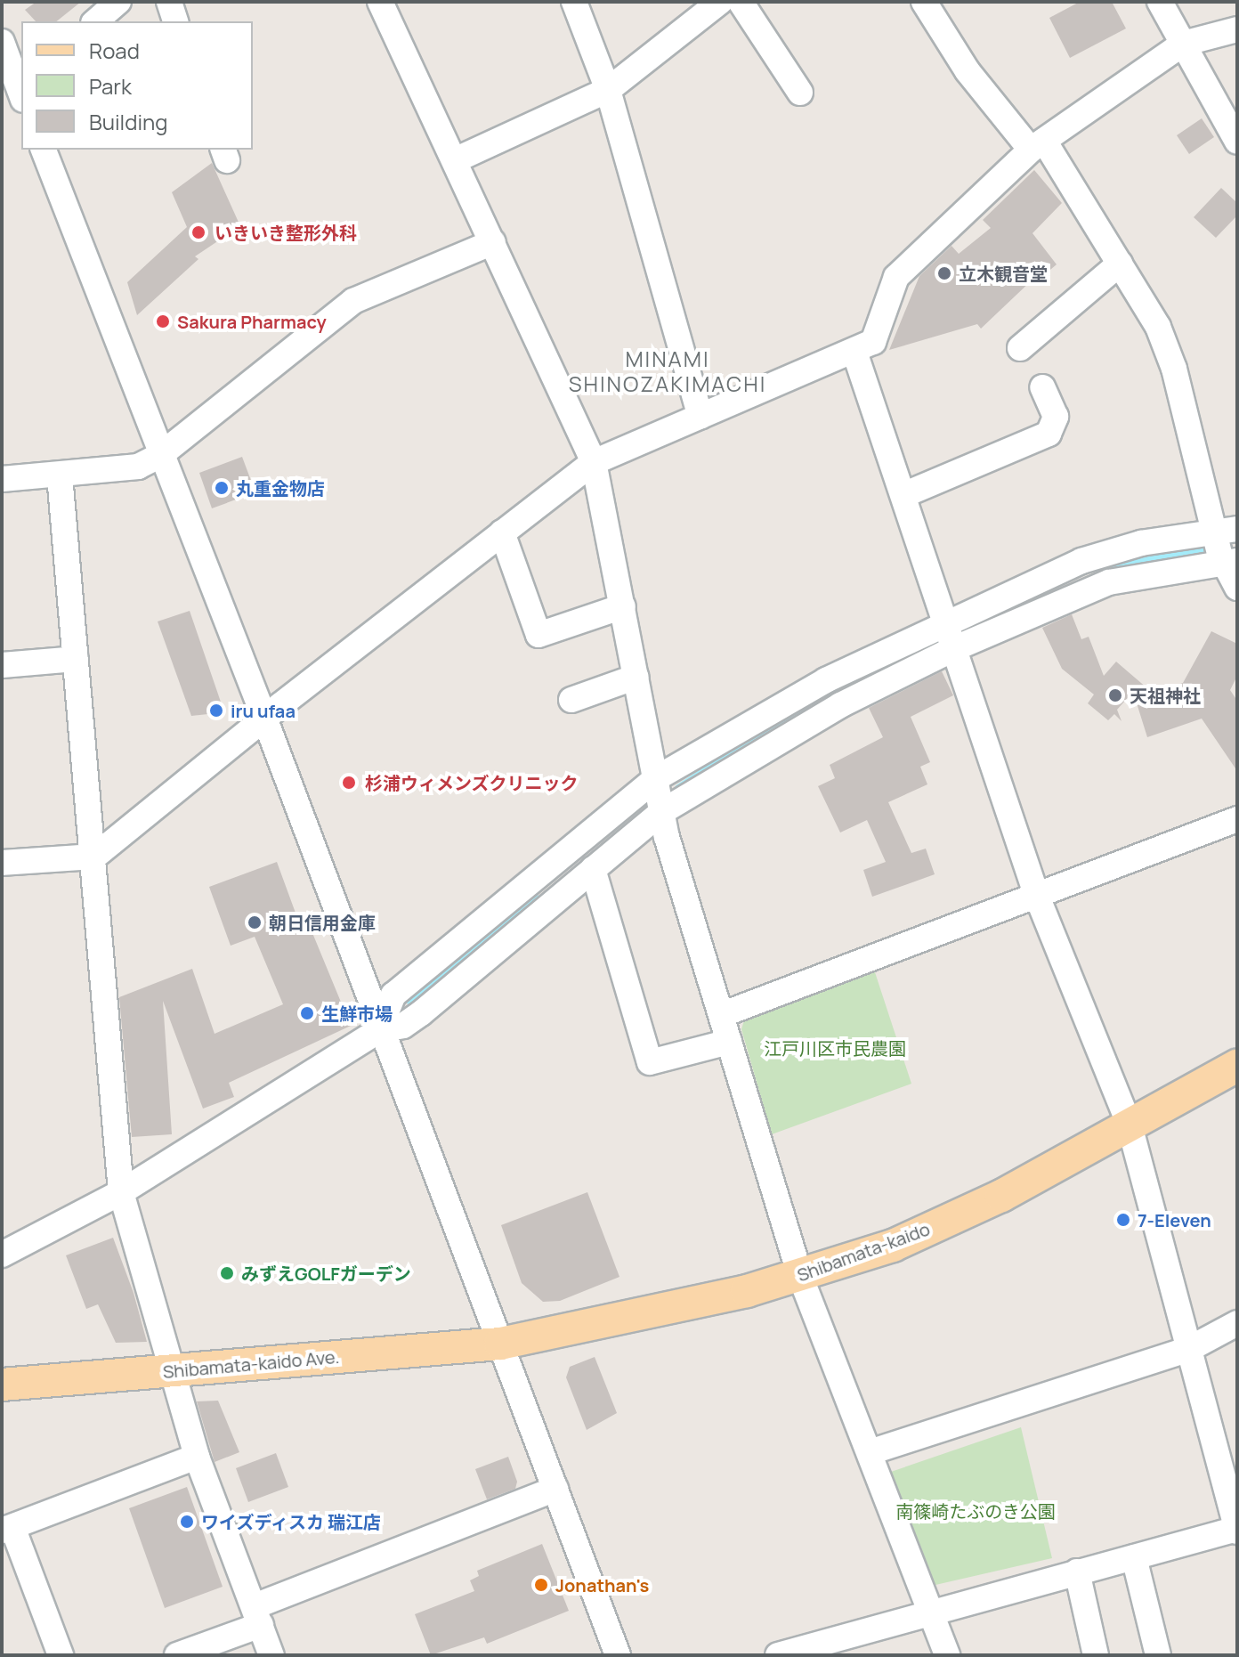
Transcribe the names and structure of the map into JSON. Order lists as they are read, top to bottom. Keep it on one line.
{"streets":{"main road":["Shibamata-kaido","Shibamata-kaido Ave."]},"crossings":[["Shibamata-kaido","Shibamata-kaido Ave."]],"districts":["MINAMI SHINOZAKIMACHI"],"parks":["江戸川区市民農園","南篠崎たぶのき公園"],"places":["いきいき整形外科","立木観音堂","Sakura Pharmacy","丸重金物店","天祖神社","iru ufaa","杉浦ウィメンズクリニック","朝日信用金庫","生鮮市場","7-Eleven","みずえGOLFガーデン","ワイズディスカ 瑞江店","Jonathan's"],"legend":["Road","Park","Building"]}
